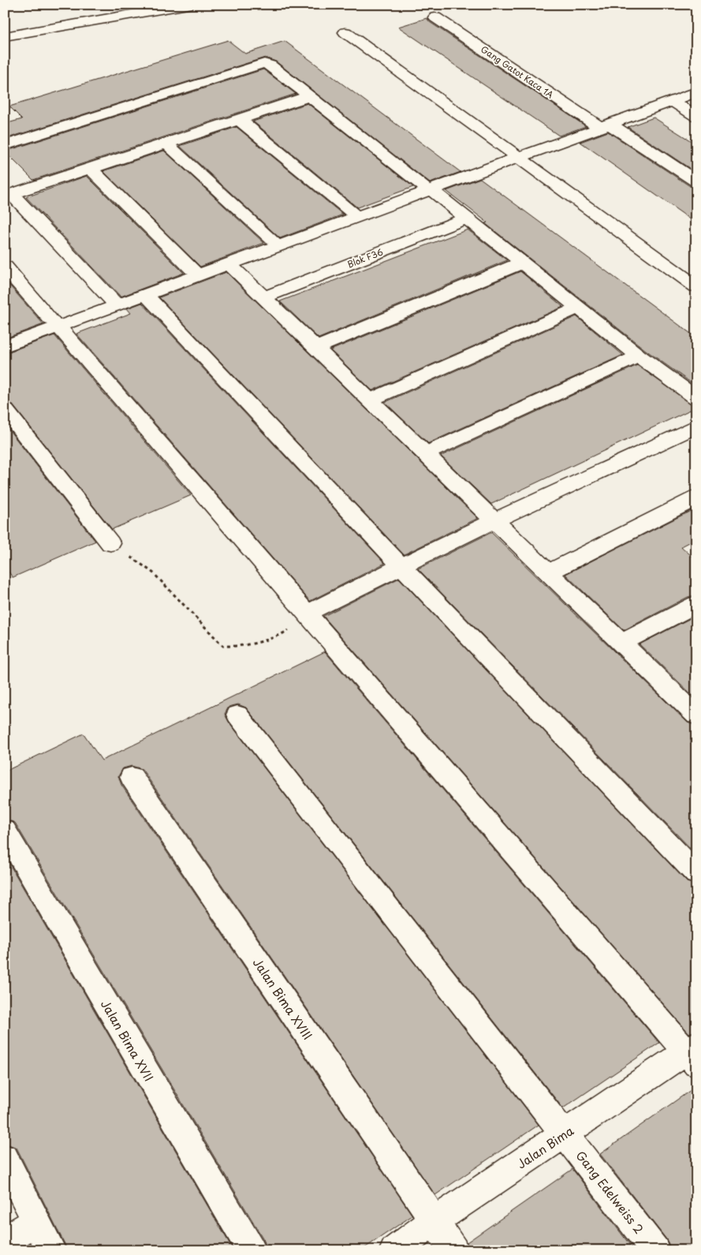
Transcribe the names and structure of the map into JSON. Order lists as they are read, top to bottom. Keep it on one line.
{"streets":{"street":["Gang Gatot Kaca 1A","Blok F36","Jalan Bima XVIII","Jalan Bima XVII","Jalan Bima","Gang Edelweiss 2"]},"crossings":[["Jalan Bima XVIII","Jalan Bima"],["Jalan Bima","Gang Edelweiss 2"]]}
